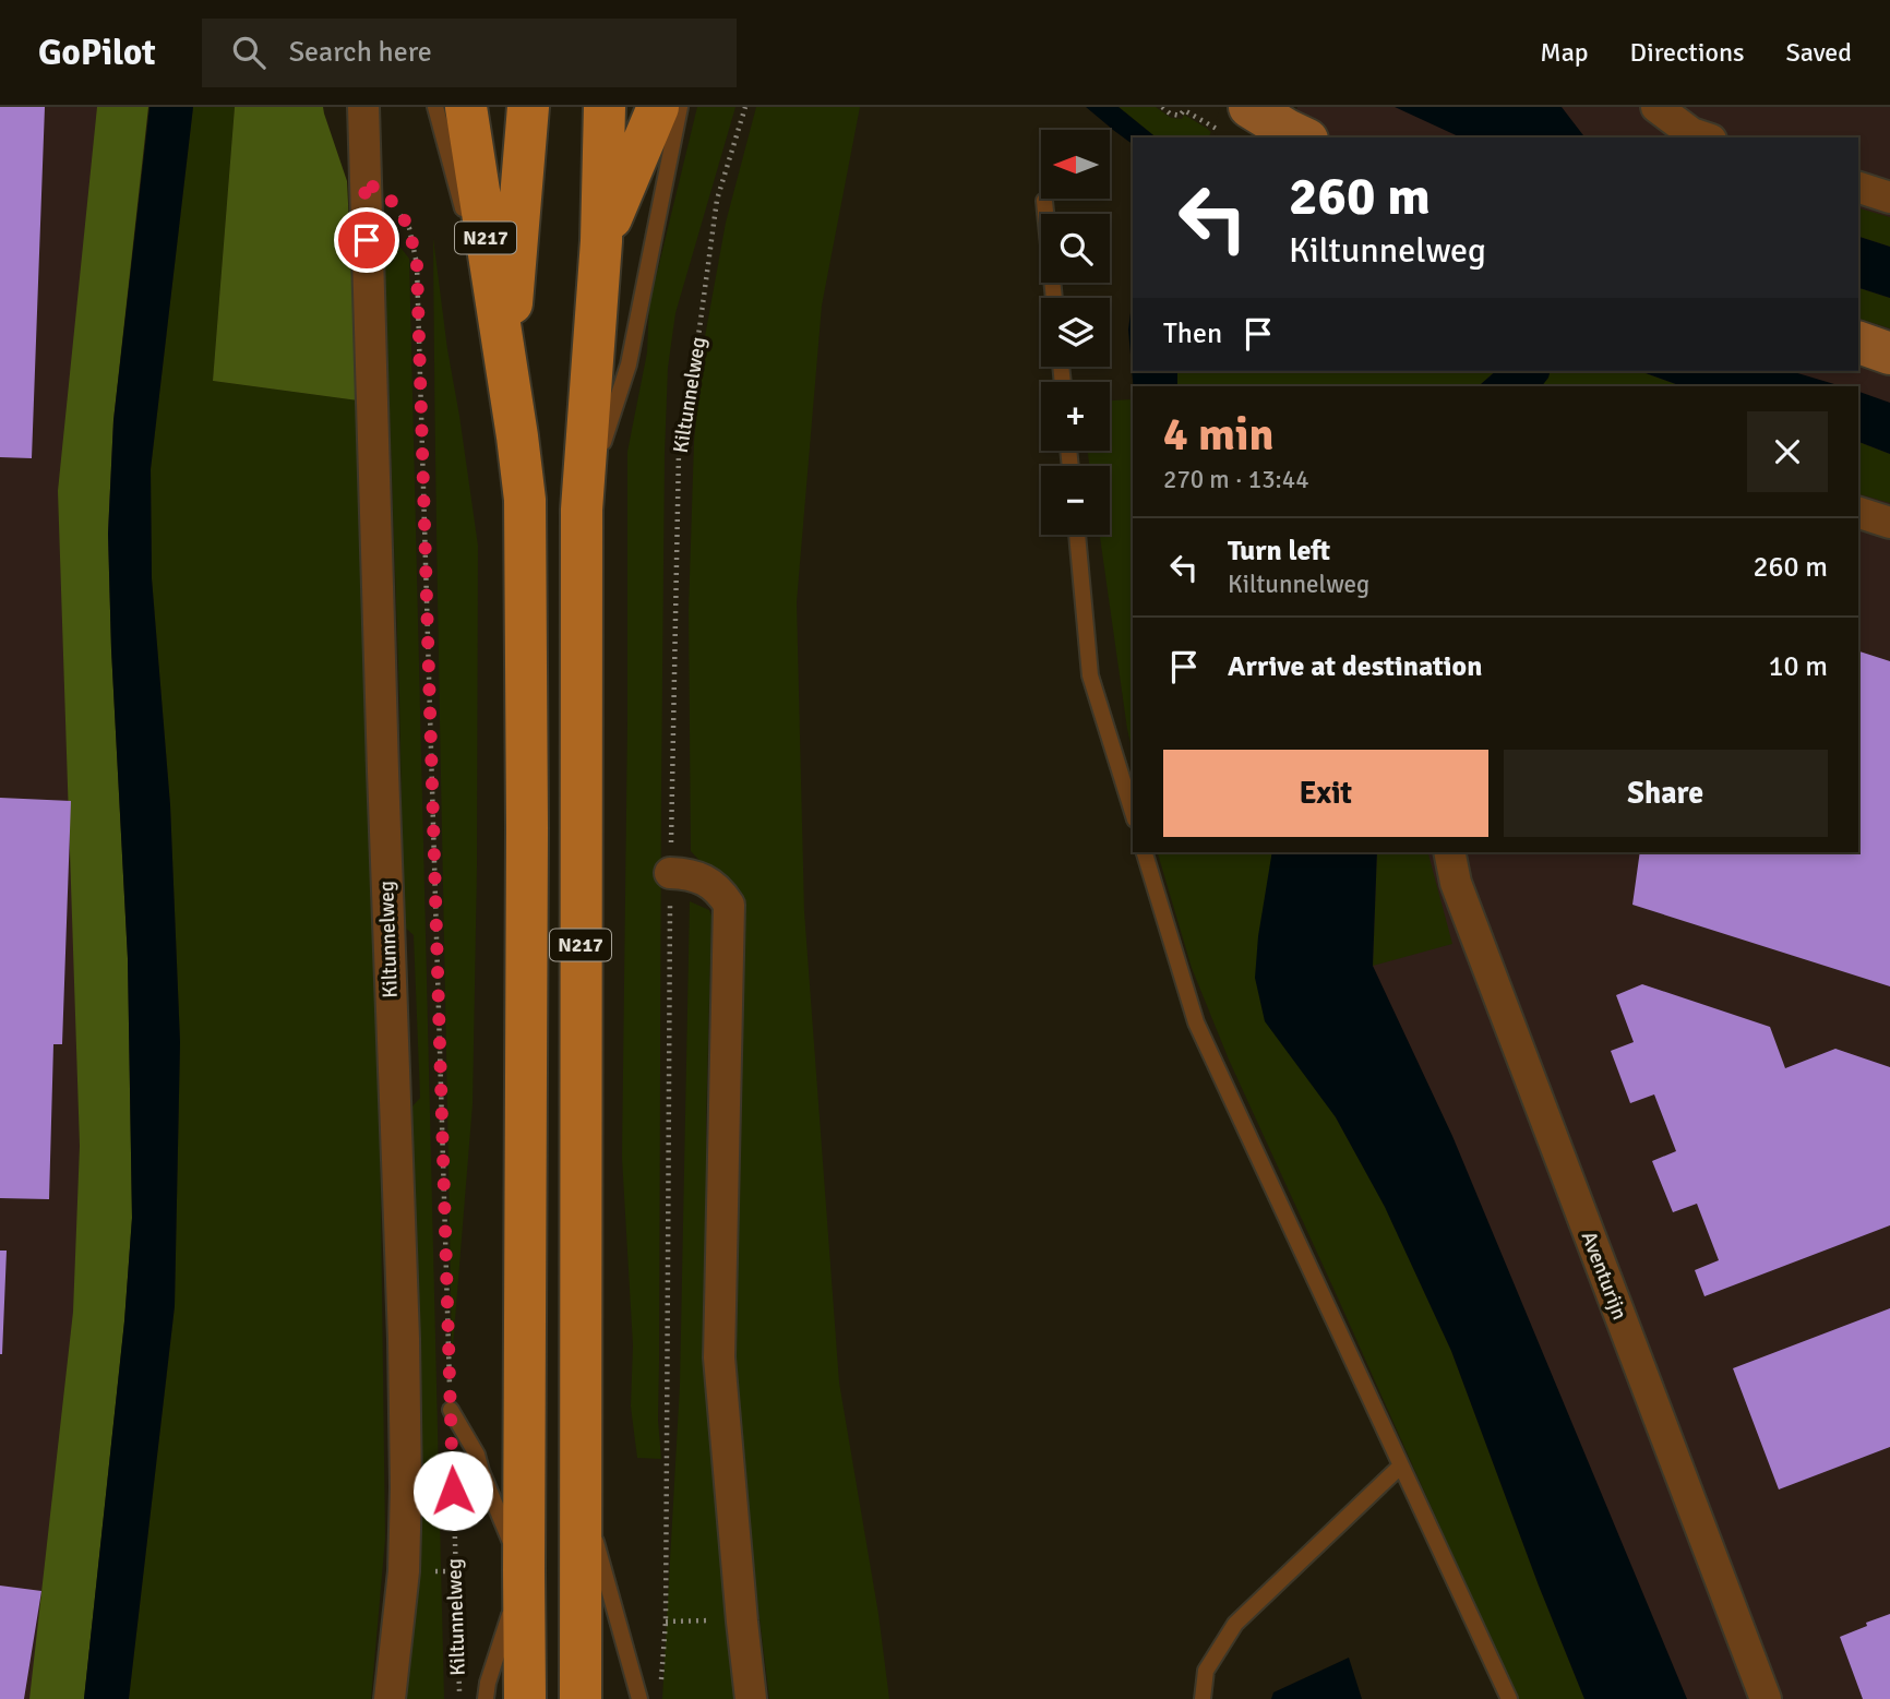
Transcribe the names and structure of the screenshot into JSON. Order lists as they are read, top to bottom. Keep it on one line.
{"streets":{"main road":["N217"],"street":["Kiltunnelweg","Aventurijn"]},"north":"left","page":{"header":"GoPilot","search":"Search here","nav":["Map","Directions","Saved"],"map_buttons":["+","−"],"turn":["260 m","Kiltunnelweg"],"then":"Then","heading":["4 min","270 m · 13:44"],"list":[{"name":"Turn left","note":"Kiltunnelweg","value":"260 m"},{"name":"Arrive at destination","value":"10 m"}],"buttons":["Exit","Share"]}}
